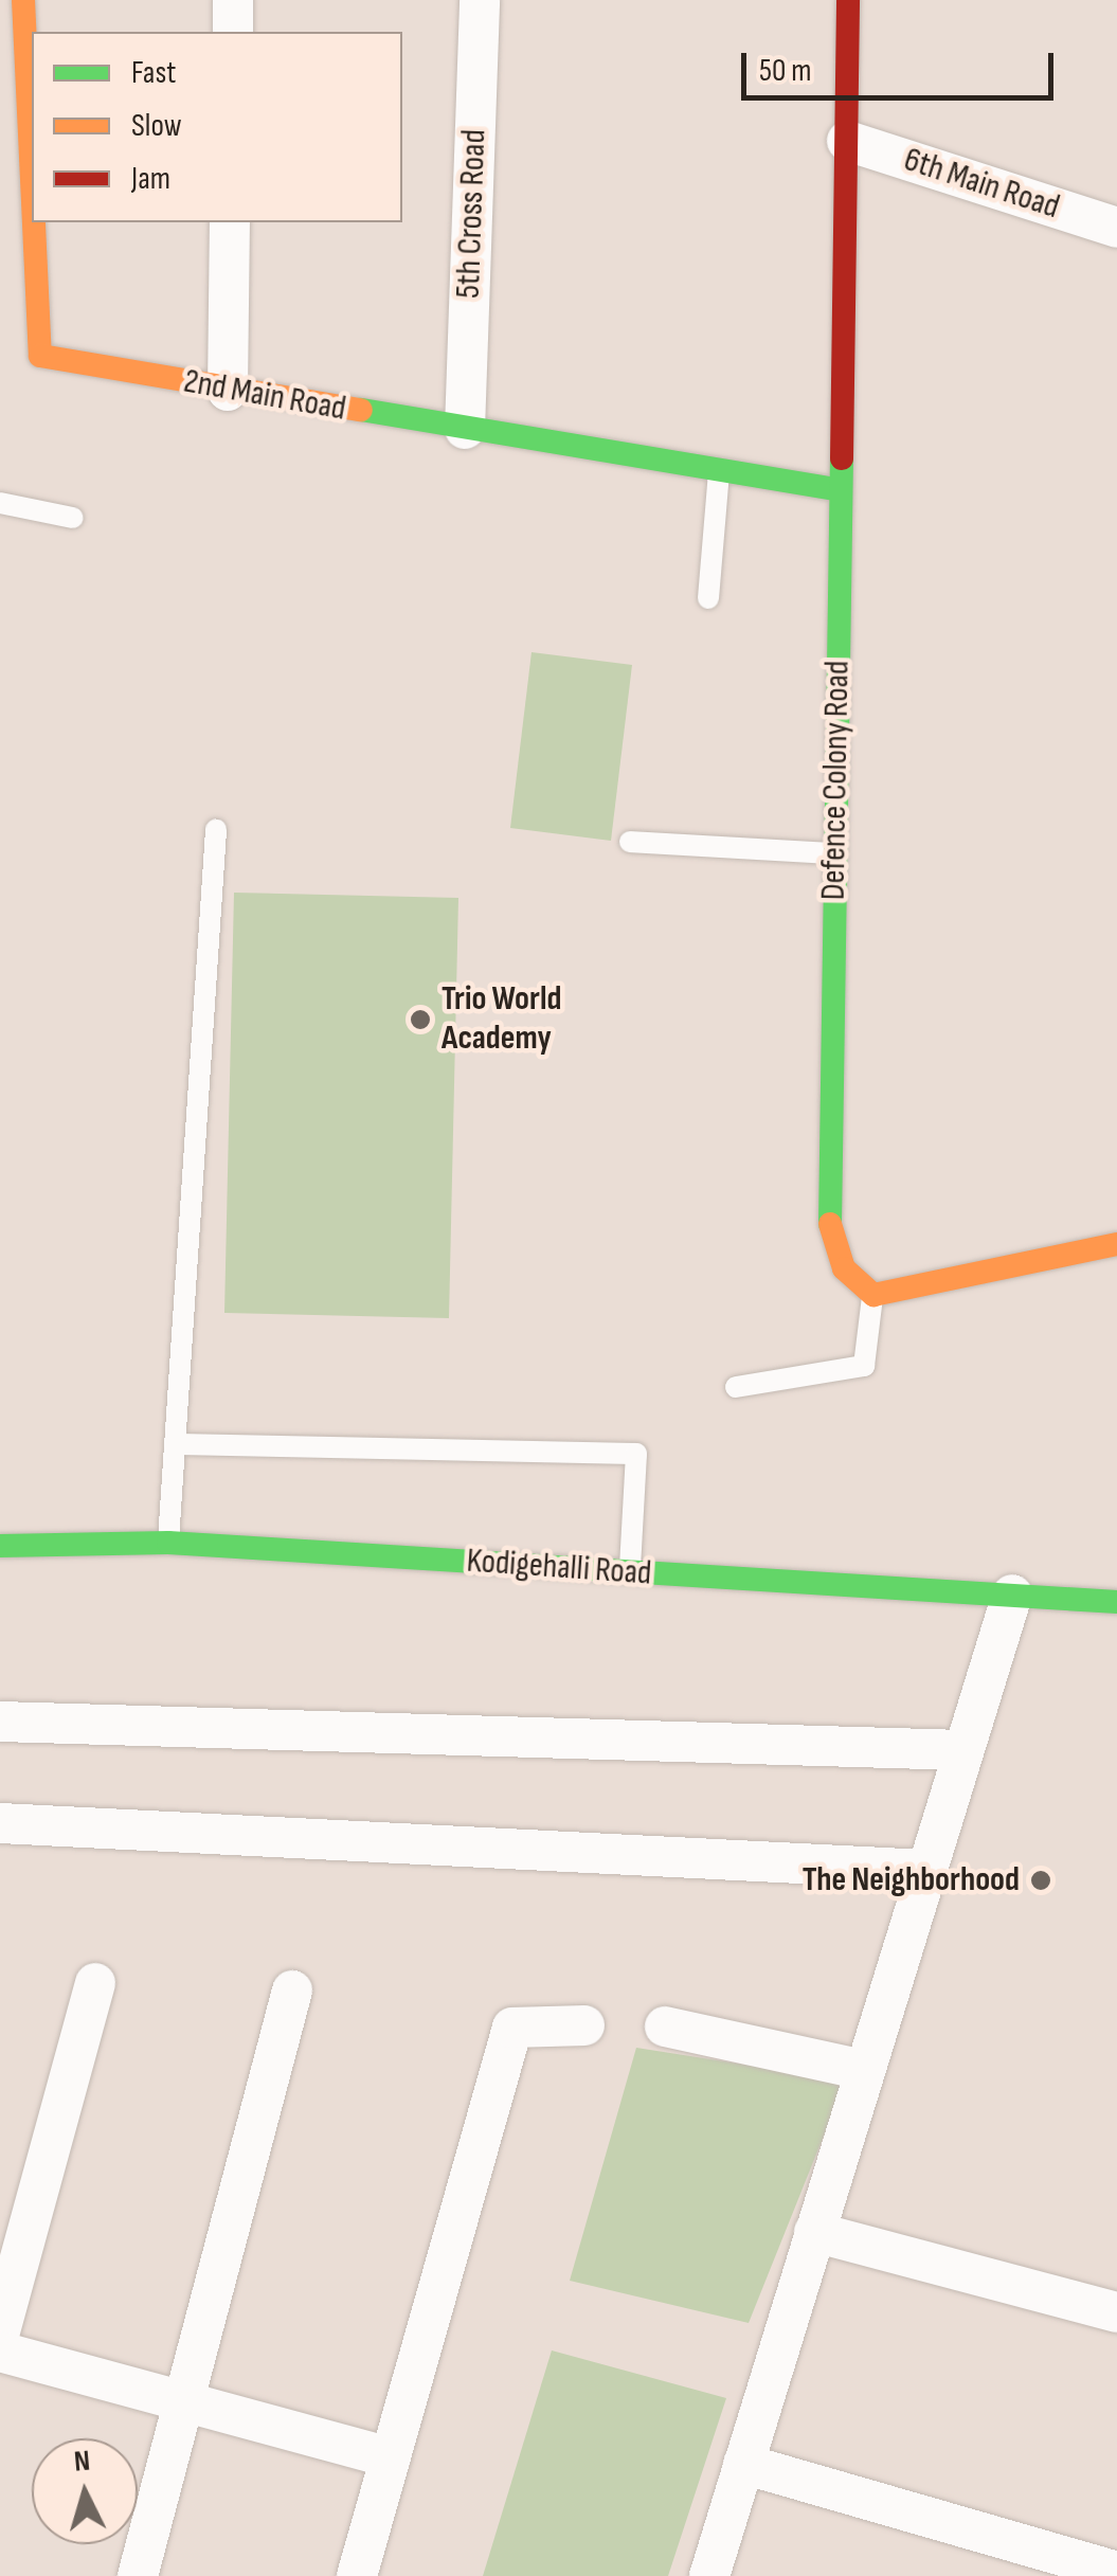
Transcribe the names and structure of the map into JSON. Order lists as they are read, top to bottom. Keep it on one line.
{"streets":{"street":["6th Main Road","5th Cross Road","2nd Main Road","Defence Colony Road","Kodigehalli Road"]},"crossings":[["6th Main Road","Defence Colony Road"],["5th Cross Road","2nd Main Road"],["2nd Main Road","Defence Colony Road"]],"places":["Trio World Academy","The Neighborhood"],"legend":["Fast","Slow","Jam"],"scale_bar":"50 m","north":"top"}
